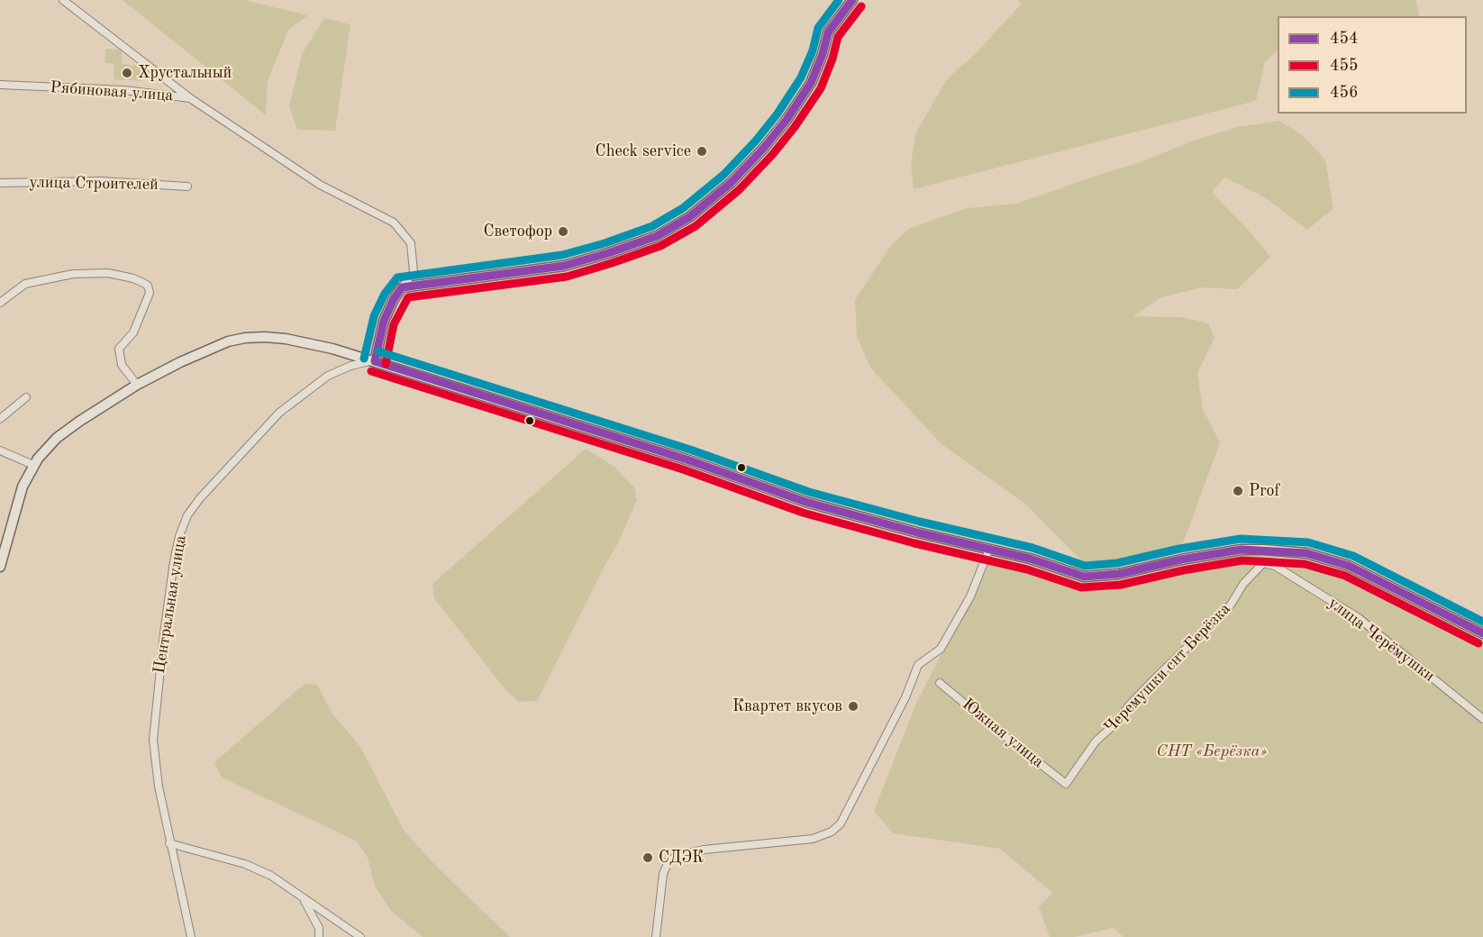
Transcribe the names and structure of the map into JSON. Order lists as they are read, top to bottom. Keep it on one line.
{"streets":{"street":["Рябиновая улица","улица Строителей","Центральная улица","улица Черёмушки","Черемушки снт Берёзка","Южная улица"]},"crossings":[["улица Черёмушки","Черемушки снт Берёзка"],["Черемушки снт Берёзка","Южная улица"]],"parks":["СНТ «Берёзка»"],"places":["Хрустальный","Check service","Светофор","Prof","Квартет вкусов","СДЭК"],"lines":["transit line 454","transit line 456","transit line 455"],"legend":["454","455","456"]}
